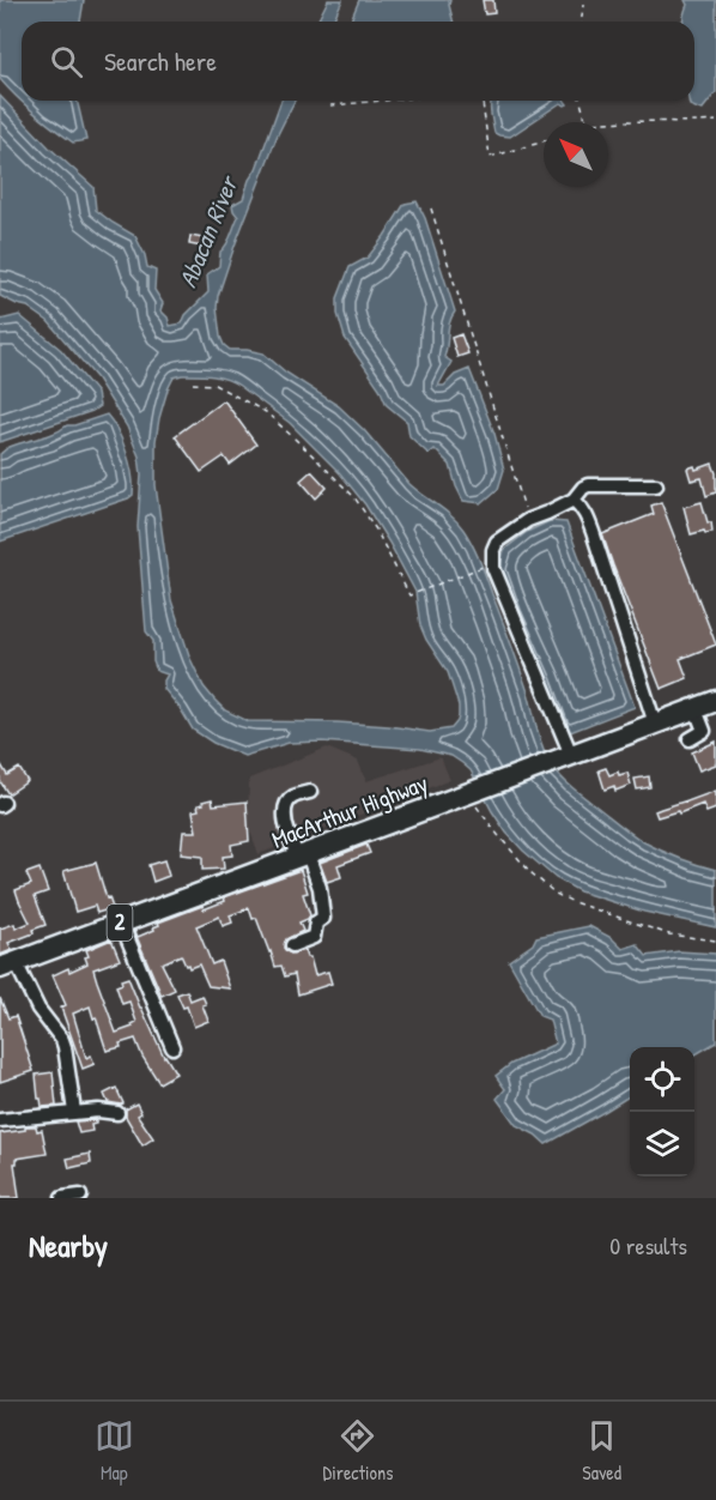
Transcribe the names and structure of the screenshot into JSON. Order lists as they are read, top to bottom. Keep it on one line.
{"streets":{"highway":["MacArthur Highway","2"]},"water":["Abacan River"],"north":"top left","page":{"search":"Search here","heading":["Nearby","0 results"],"nav":["Map","Directions","Saved"]}}
